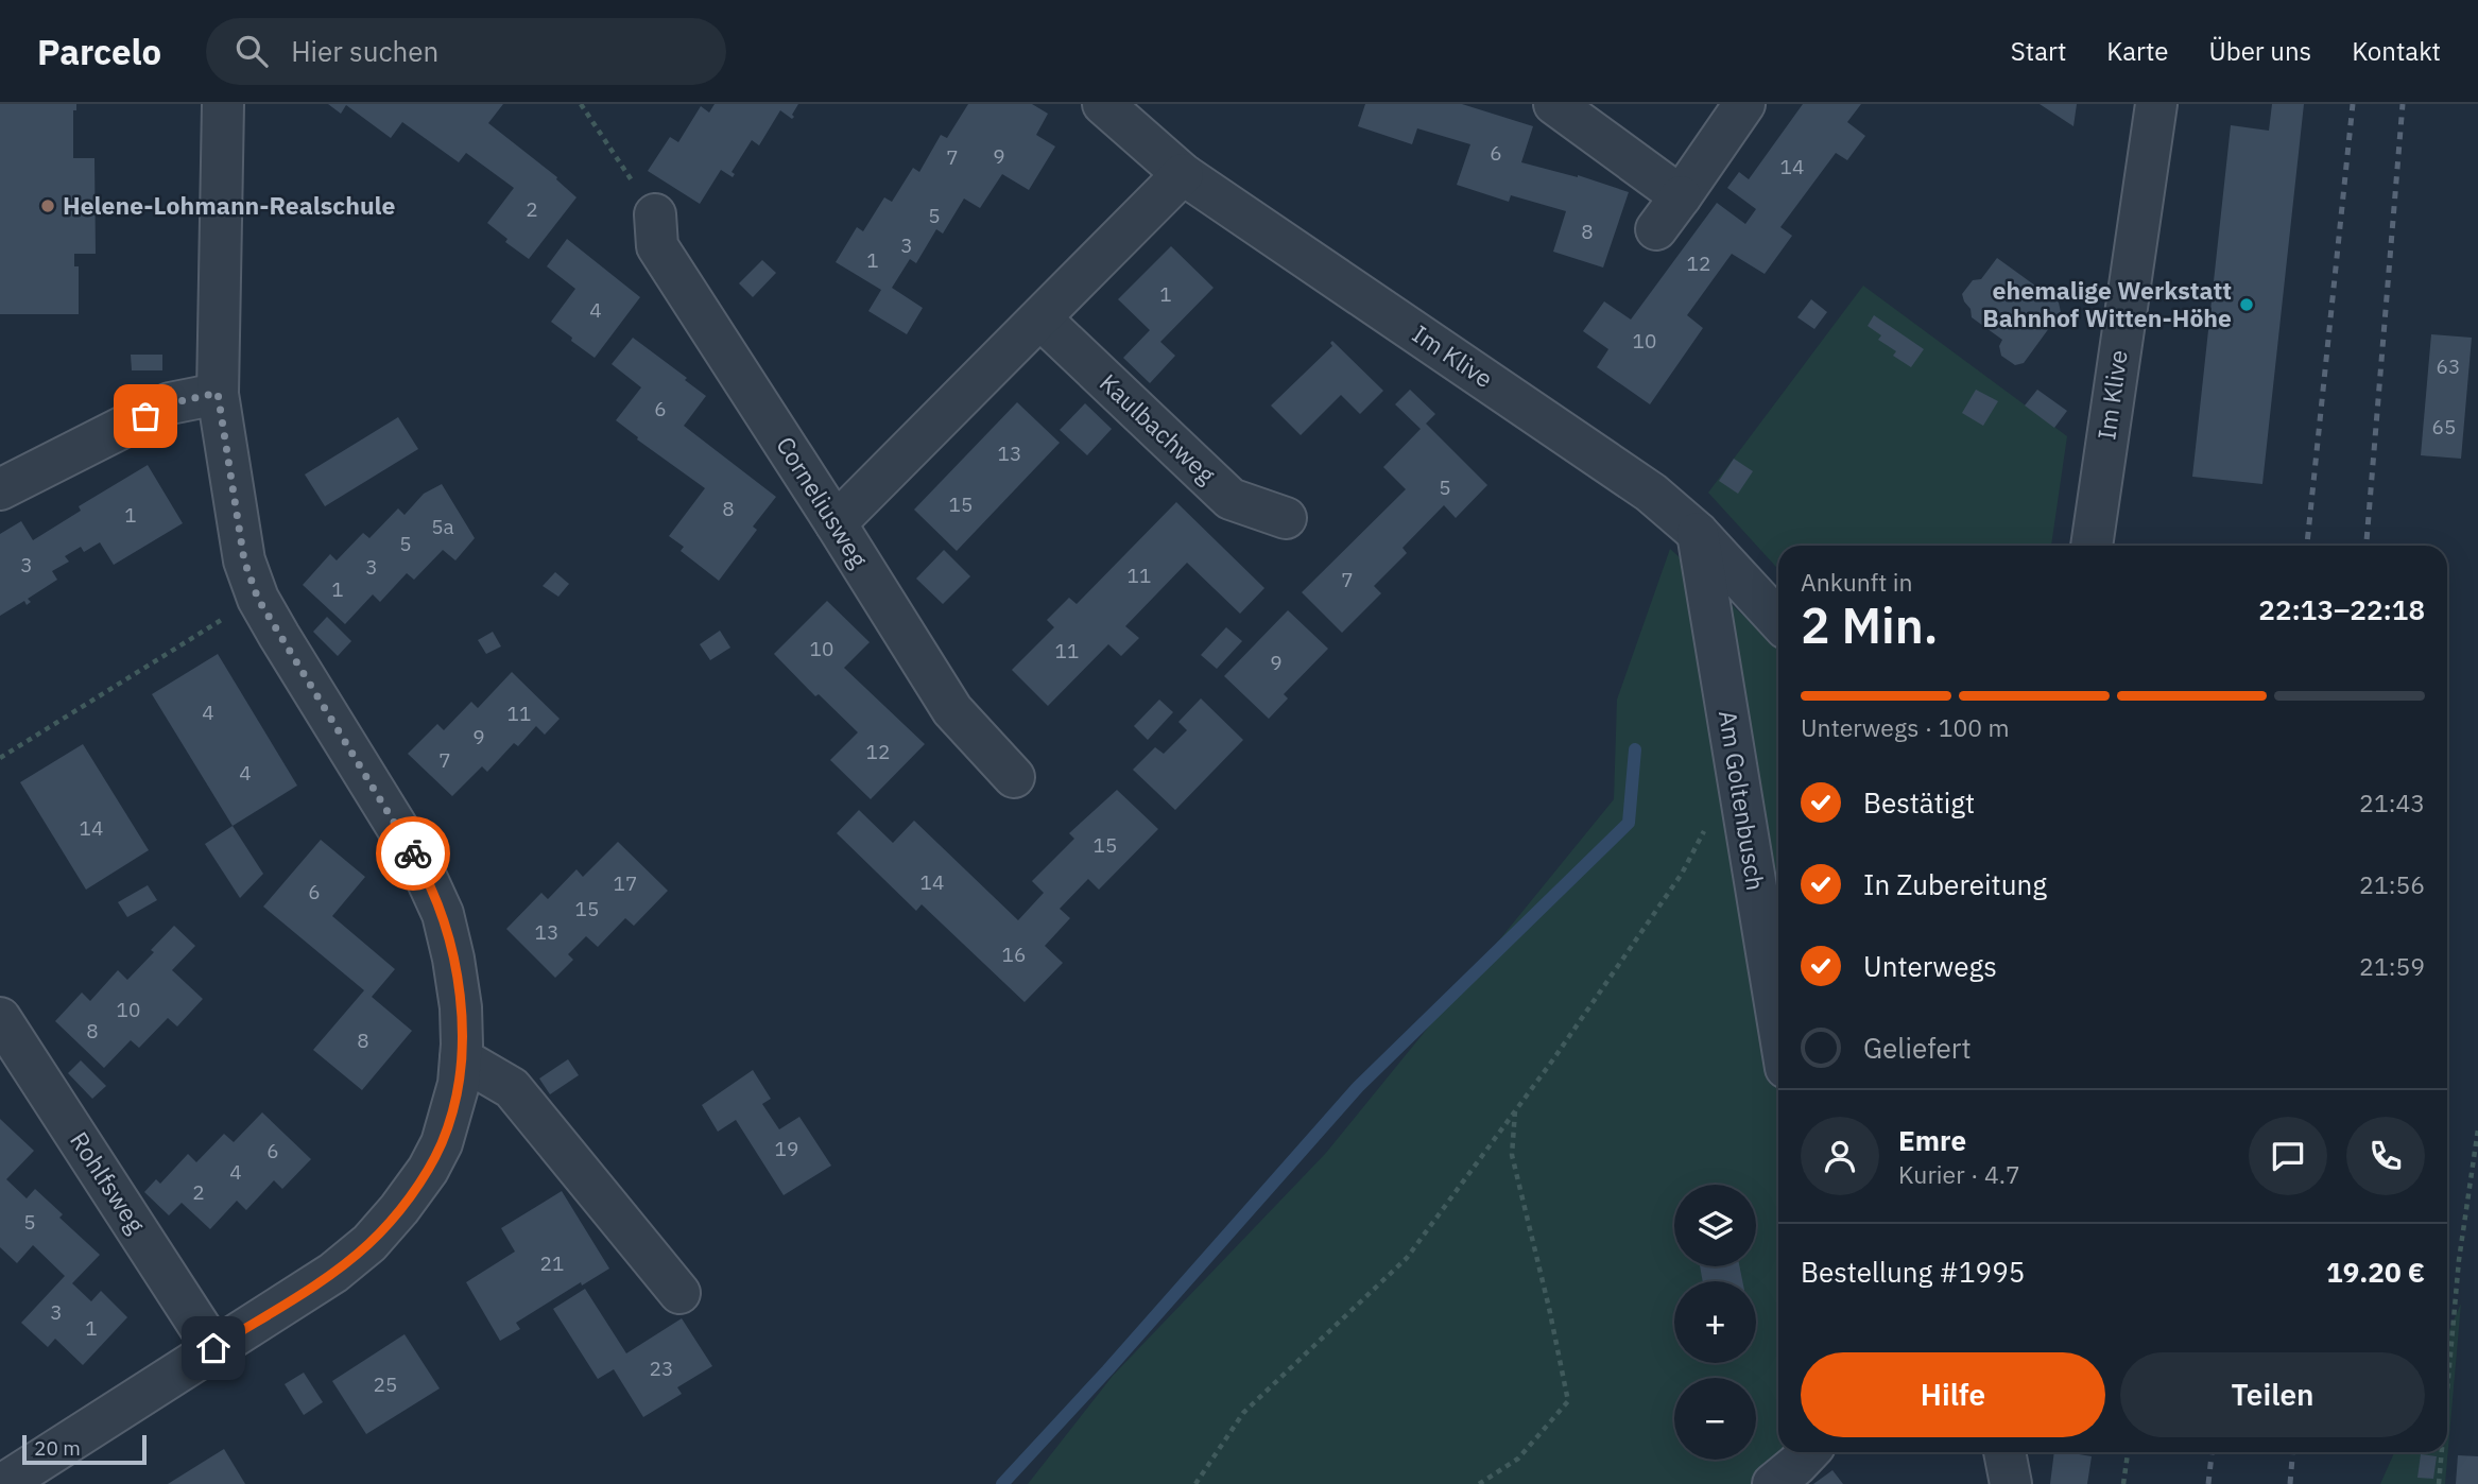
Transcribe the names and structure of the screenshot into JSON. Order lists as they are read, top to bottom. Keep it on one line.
{"streets":{"street":["Im Klive","Kaulbachweg","Corneliusweg","Am Goltenbusch","Rohlfsweg"]},"crossings":[["Im Klive","Am Goltenbusch"]],"places":["Helene-Lohmann-Realschule","ehemalige Werkstatt Bahnhof Witten-Höhe"],"house_numbers":["6","9","7","14","2","5","8","3","1","12","1","4","10","63","6","65","13","5","15","8","1","5a","5","3","3","11","7","1","10","11","9","4","11","9","12","7","4","14","15","14","17","6","15","13","16","10","8","8","19","6","4","2","5","21","3","1","23","25"],"scale_bar":"20 m","page":{"header":"Parcelo","search":"Hier suchen","nav":["Start","Karte","Über uns","Kontakt"],"heading":["2 Min.","Ankunft in","22:13–22:18"],"panel":["Emre","Kurier · 4.7","Bestellung #1995","19.20 €"],"bar":"Unterwegs · 100 m","list":[["Bestätigt","21:43"],["In Zubereitung","21:56"],["Unterwegs","21:59"],"Geliefert"],"map_buttons":["+","−"],"buttons":["Hilfe","Teilen"],"scale":"20 m"}}
